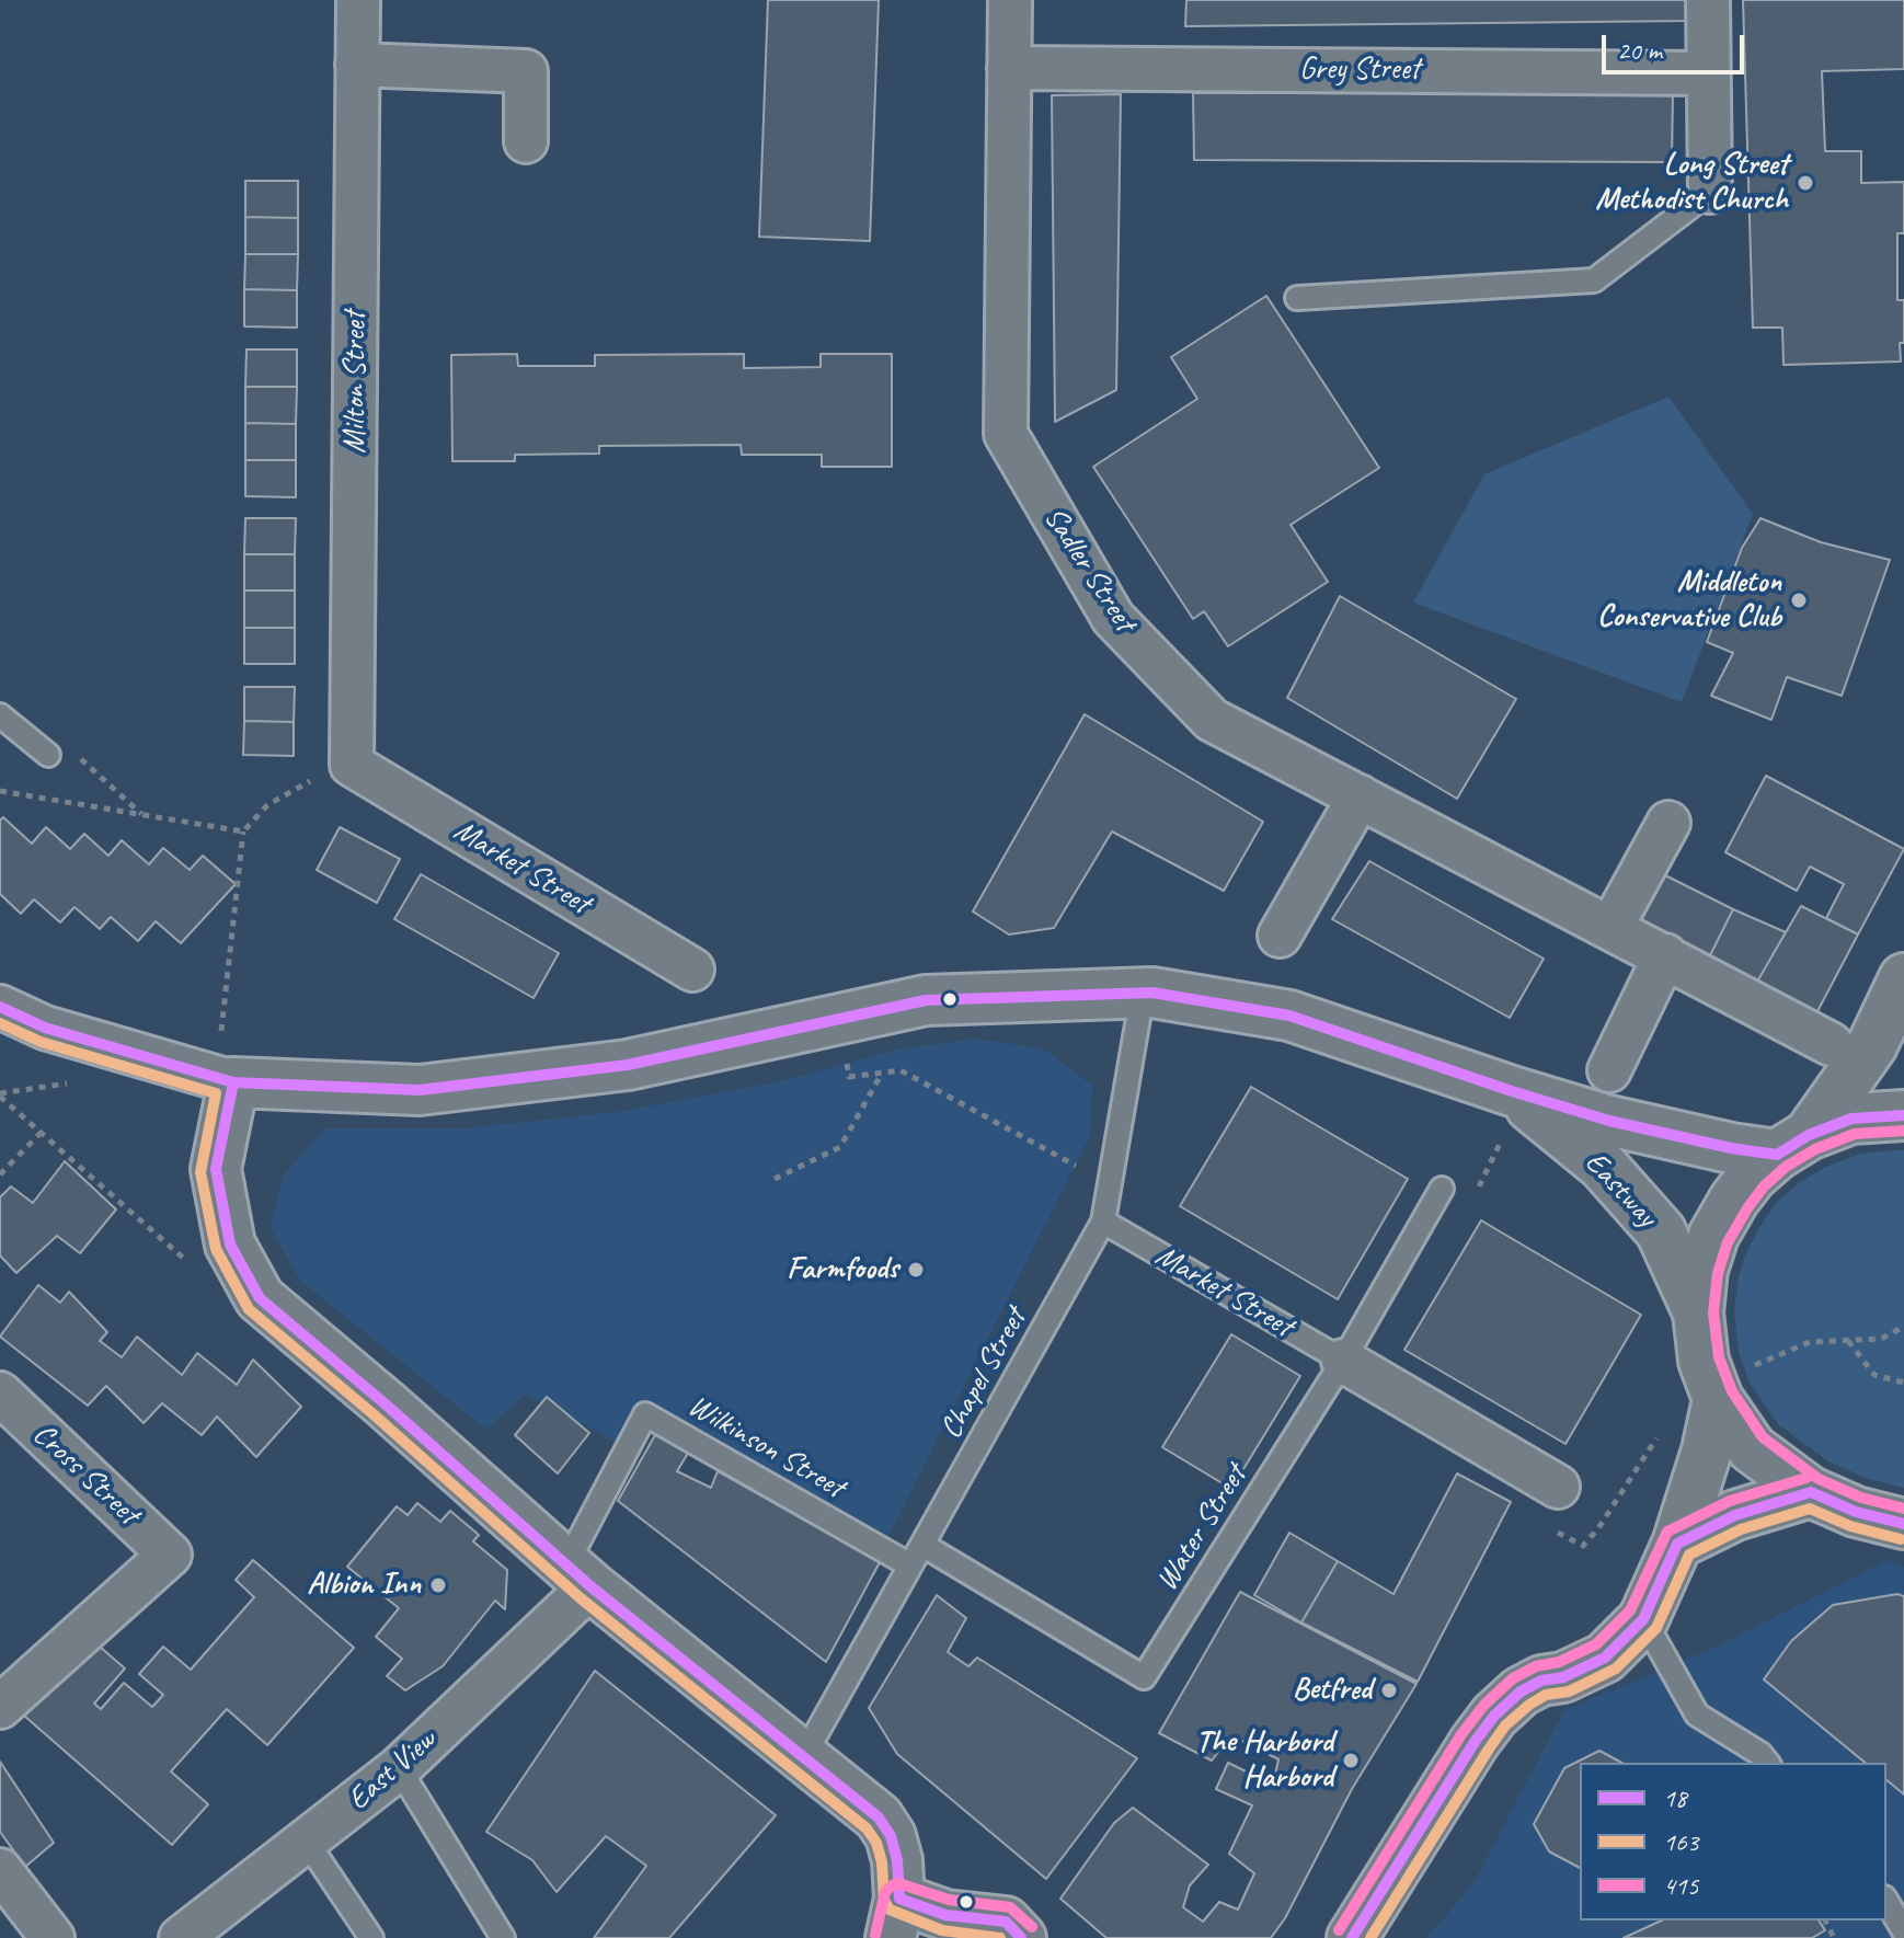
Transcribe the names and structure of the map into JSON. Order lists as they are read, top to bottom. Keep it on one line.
{"streets":{"street":["Grey Street","Milton Street","Sadler Street","Market Street","Eastway","Cross Street","East View"],"lane":["Chapel Street","Wilkinson Street","Water Street"]},"crossings":[["Grey Street","Sadler Street"],["Milton Street","Market Street"],["Market Street","Chapel Street"],["Market Street","Water Street"],["Eastway","Chapel Street"],["Chapel Street","Wilkinson Street"],["Chapel Street","Water Street"],["Wilkinson Street","East View"]],"places":["Long Street Methodist Church","Middleton Conservative Club","Farmfoods","Albion Inn","Betfred","The Harbord Harbord"],"lines":["transit line 18","transit line 163","transit line 415"],"legend":["18","163","415"],"scale_bar":"20 m"}
